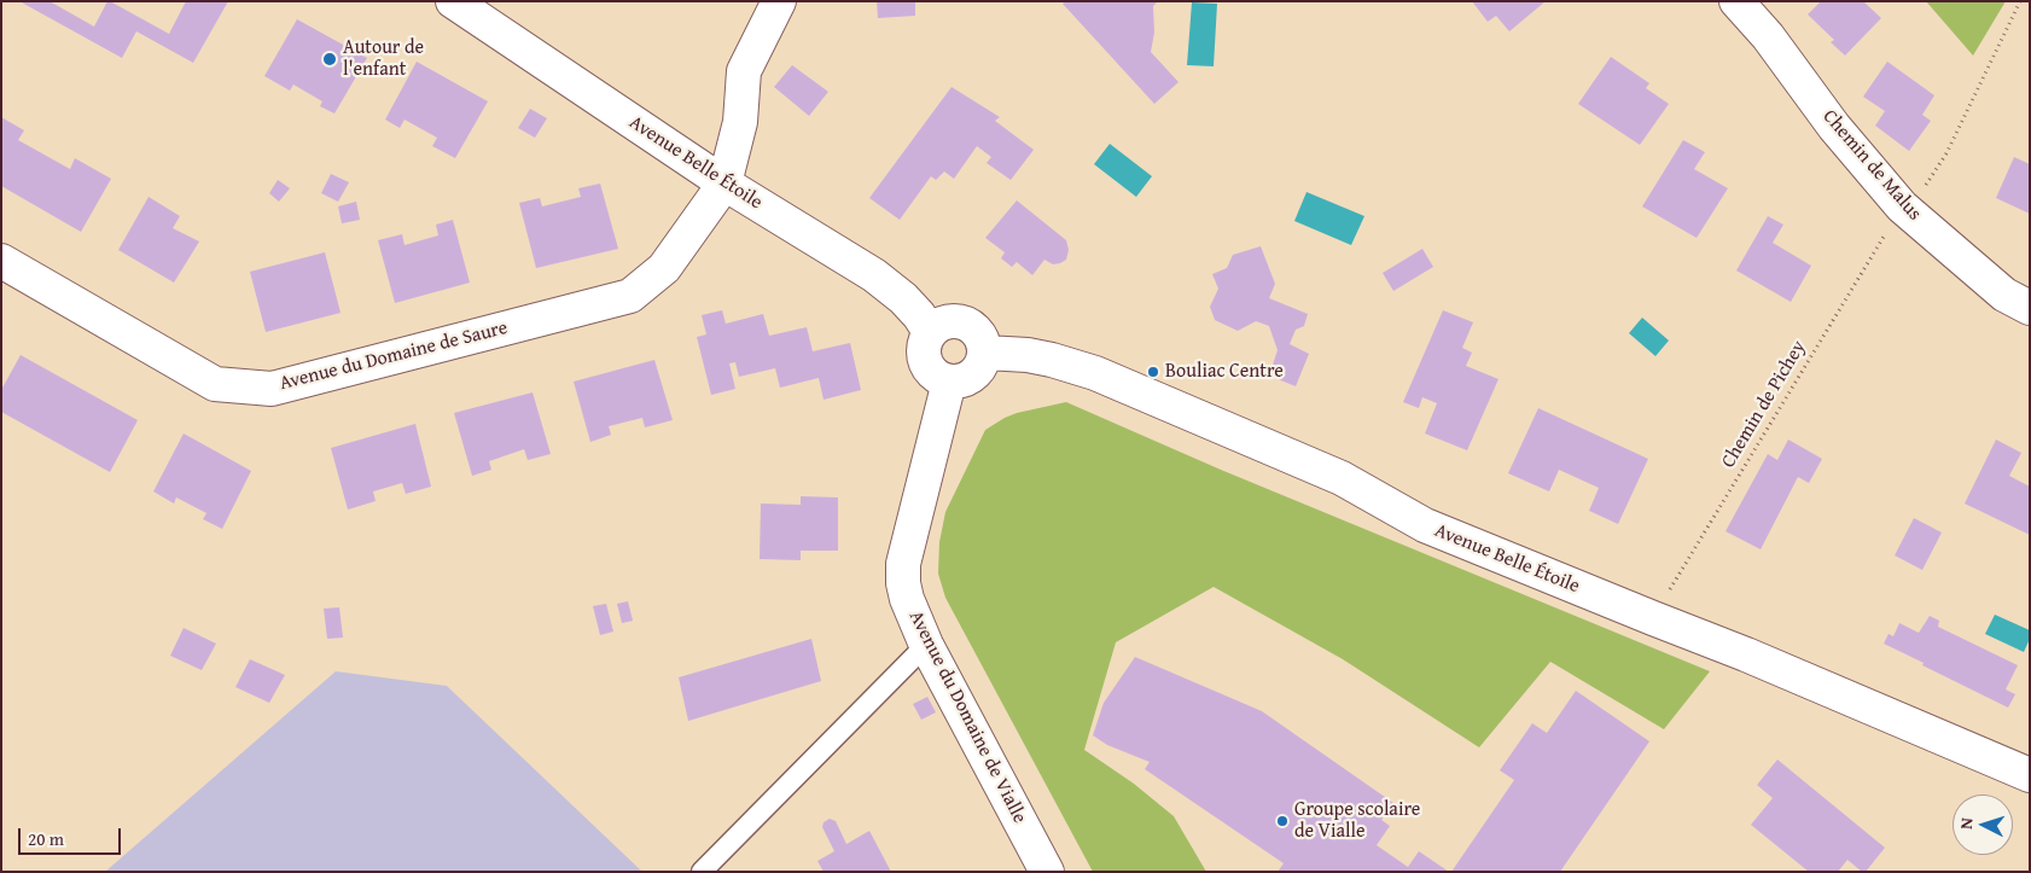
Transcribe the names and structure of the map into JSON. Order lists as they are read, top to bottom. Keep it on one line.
{"streets":{"street":["Avenue Belle Étoile","Chemin de Malus","Avenue du Domaine de Saure","Avenue du Domaine de Vialle"],"path":["Chemin de Pichey"]},"crossings":[["Avenue Belle Étoile","Avenue du Domaine de Saure"],["Avenue Belle Étoile","Chemin de Pichey"],["Avenue Belle Étoile","Avenue du Domaine de Vialle"],["Chemin de Malus","Chemin de Pichey"]],"places":["Autour de l'enfant","Bouliac Centre","Groupe scolaire de Vialle"],"scale_bar":"20 m","north":"left"}
